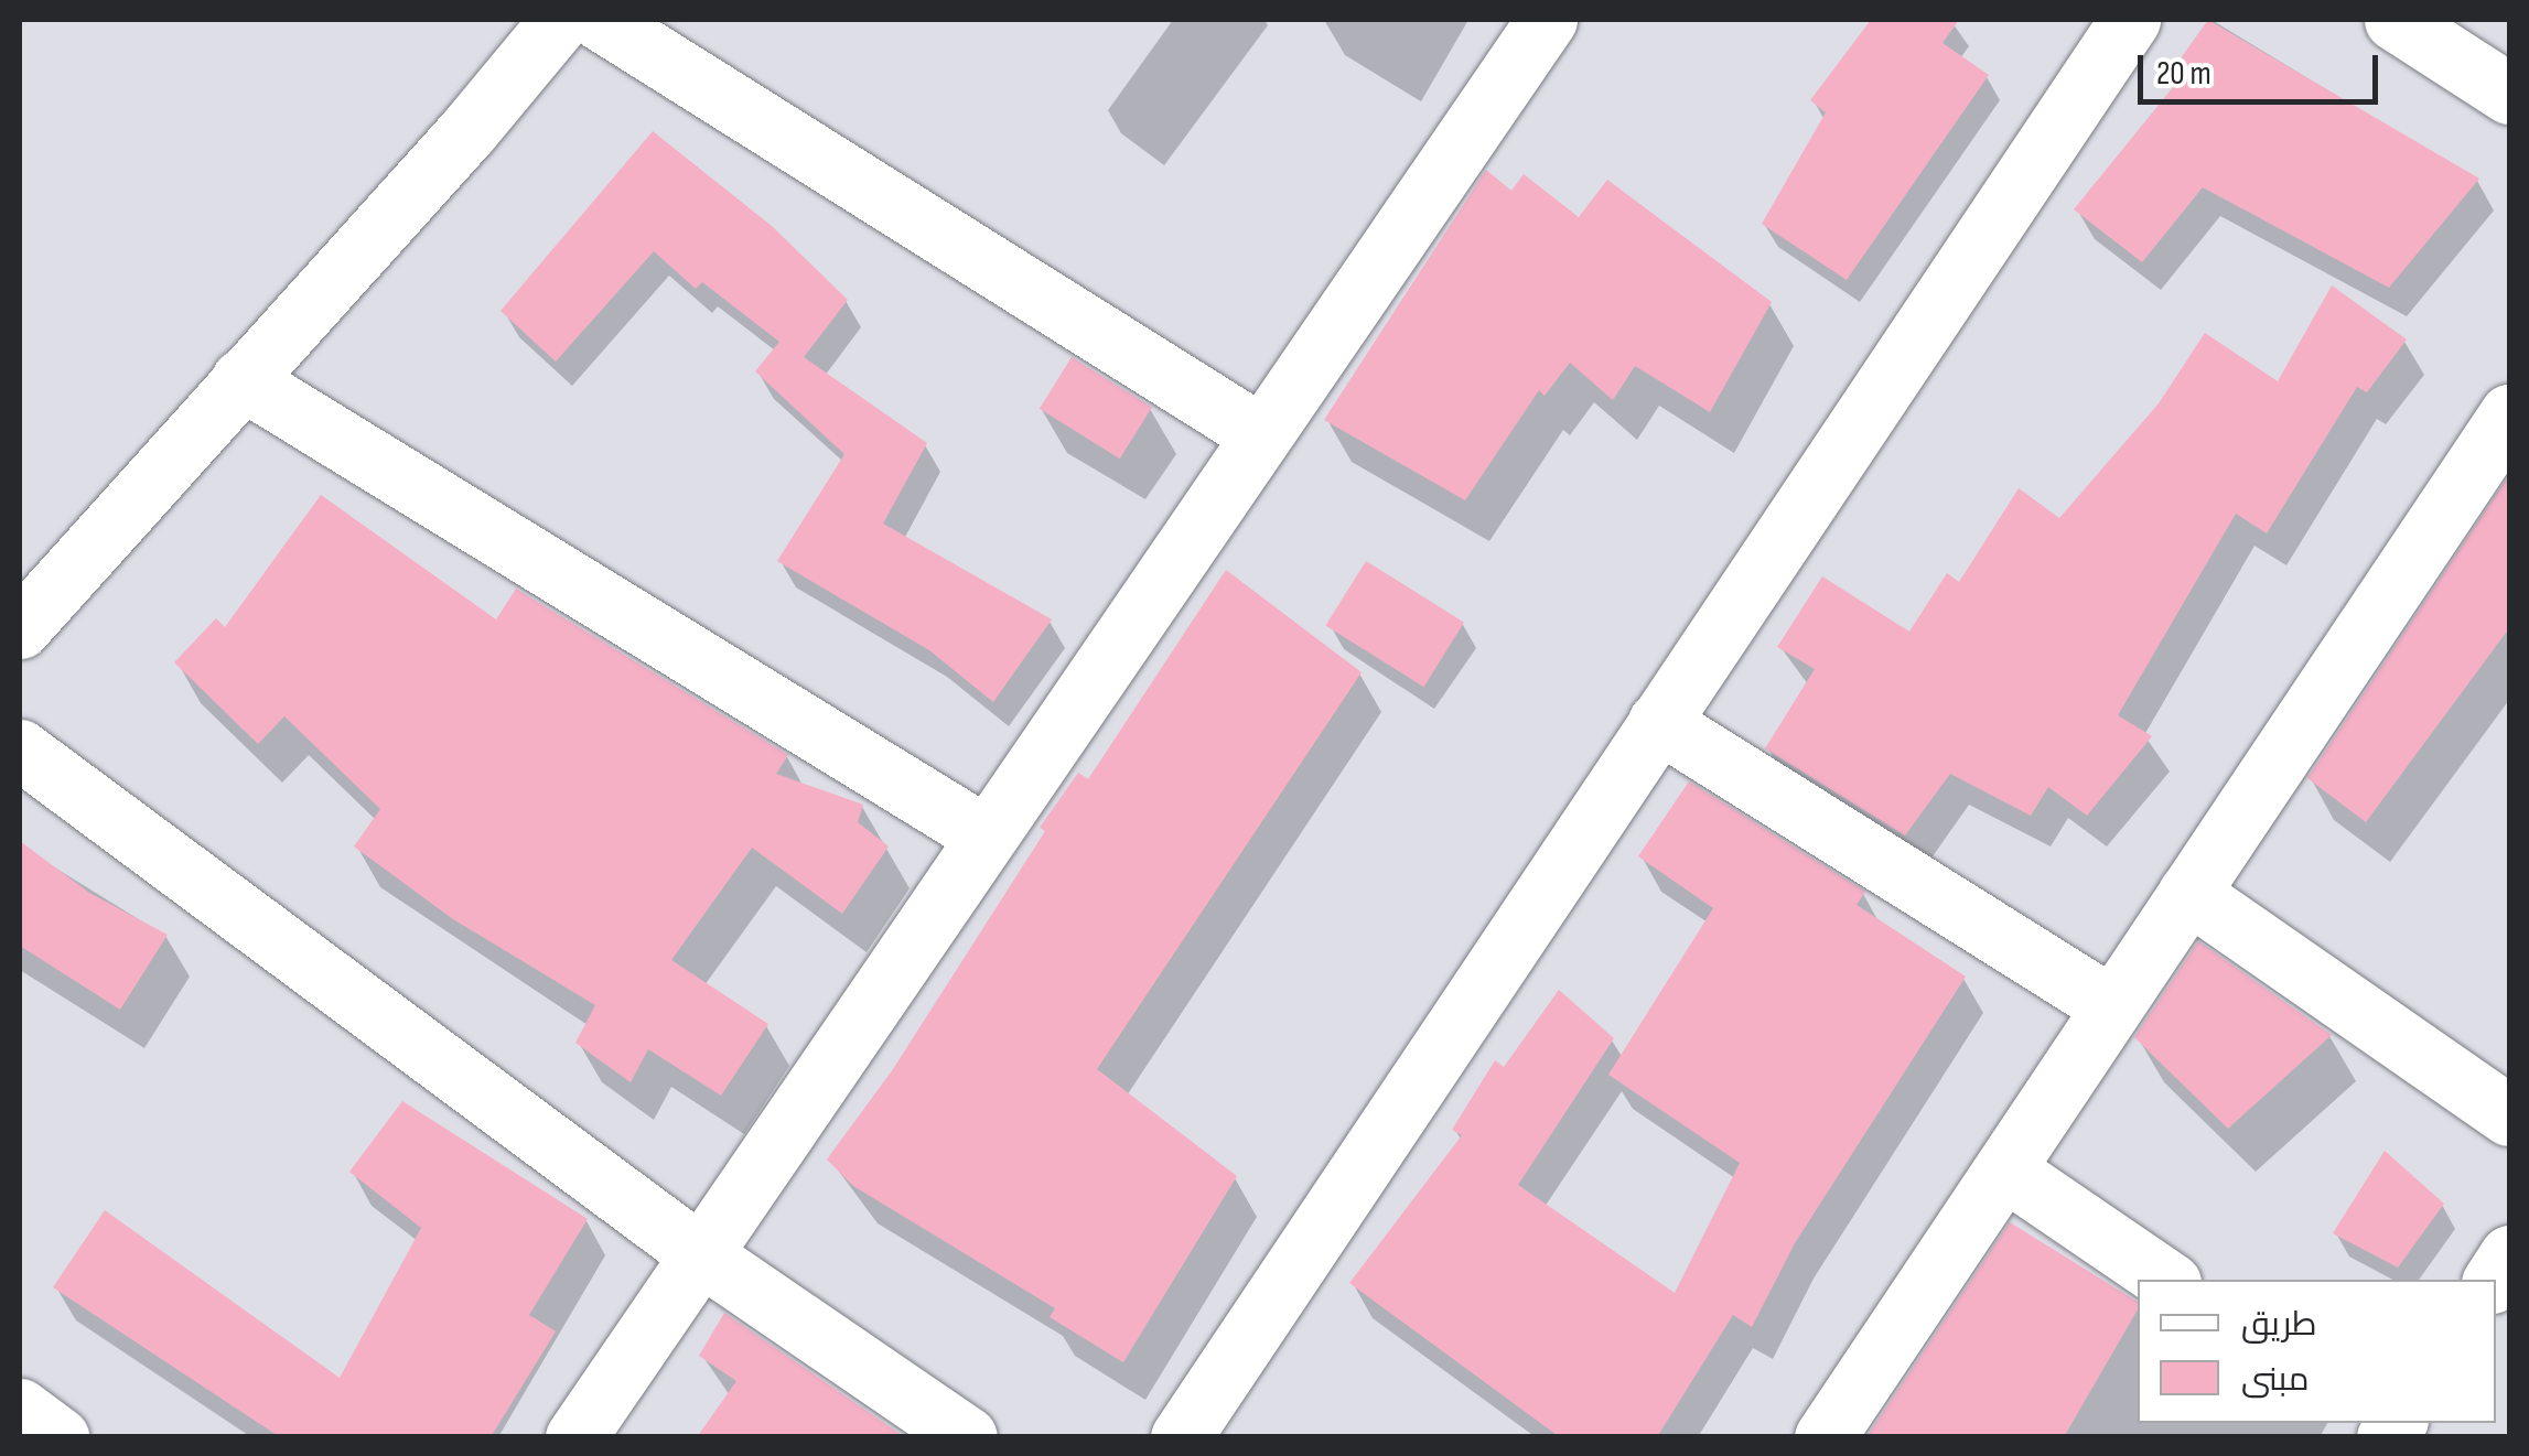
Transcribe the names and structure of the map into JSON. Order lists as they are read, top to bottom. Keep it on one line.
{"legend":["طريق","مبنى"],"scale_bar":"20 m"}
